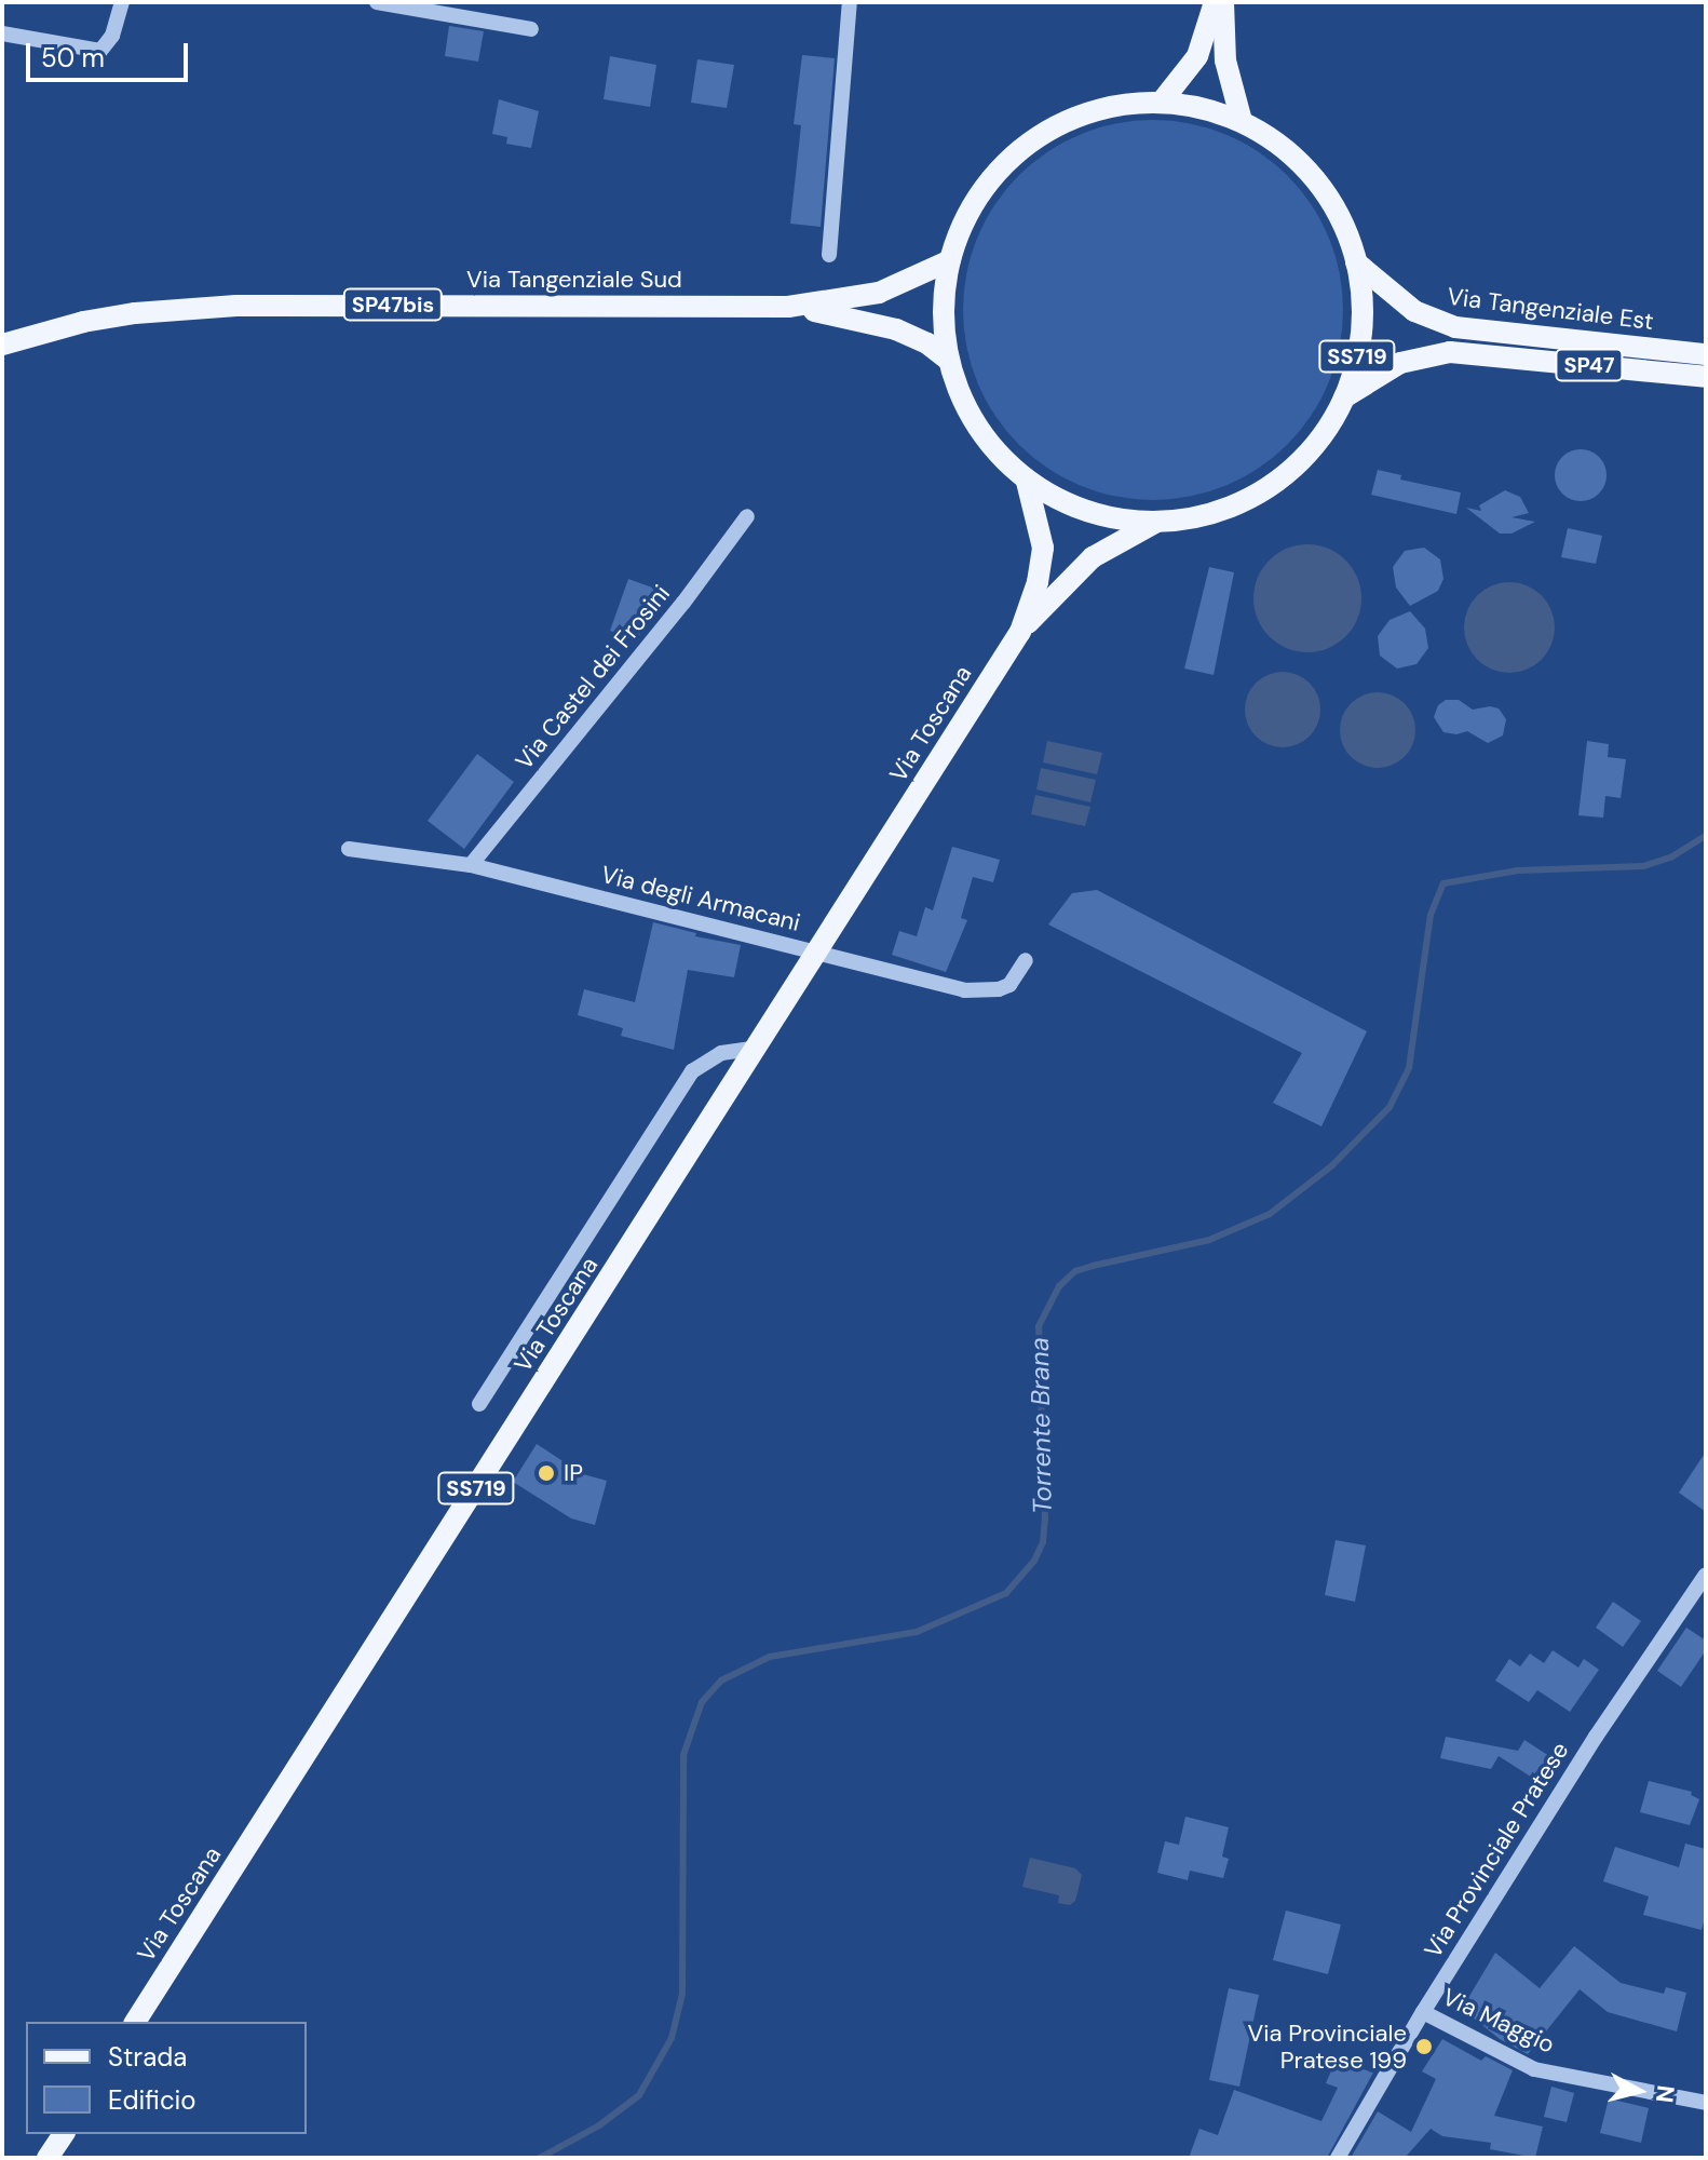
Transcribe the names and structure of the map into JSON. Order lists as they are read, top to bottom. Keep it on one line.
{"streets":{"main road":["Via Tangenziale Sud","SP47bis","Via Tangenziale Est","SS719","SP47","Via Toscana"],"street":["Via Castel dei Frosini","Via degli Armacani","Via Provinciale Pratese","Via Maggio"]},"crossings":[["Via Tangenziale Sud","SS719"],["Via Tangenziale Est","SS719"],["SS719","Via Toscana"],["Via Castel dei Frosini","Via degli Armacani"],["Via Toscana","Via degli Armacani"],["Via Provinciale Pratese","Via Maggio"]],"water":["Torrente Brana"],"places":["IP","Via Provinciale Pratese 199"],"legend":["Strada","Edificio"],"scale_bar":"50 m","north":"right"}
